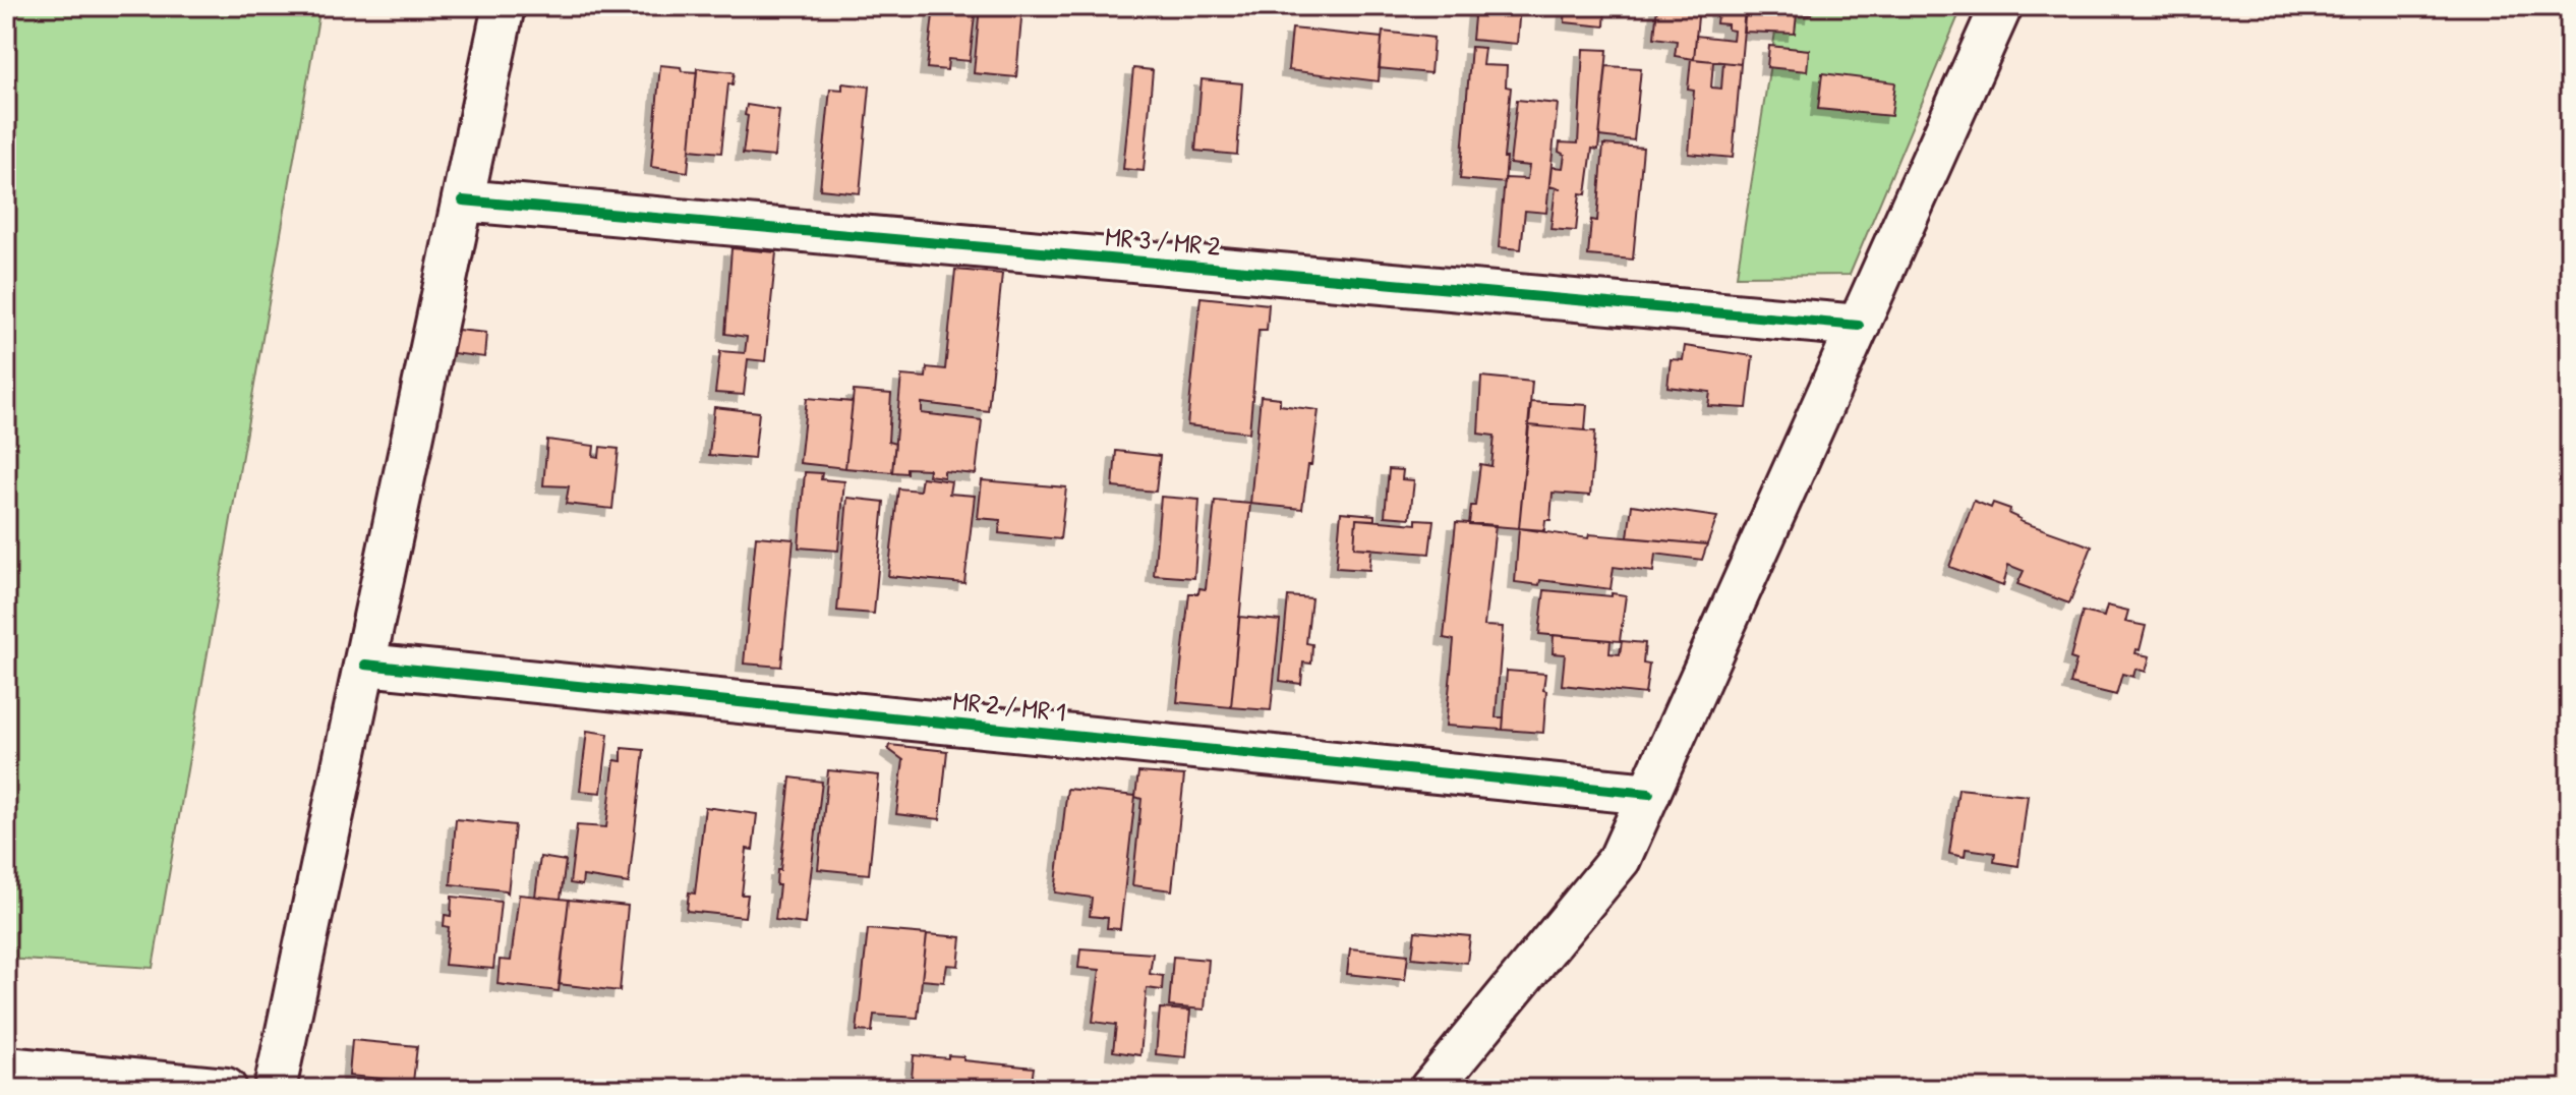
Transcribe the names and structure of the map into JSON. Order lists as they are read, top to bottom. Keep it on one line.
{"streets":{"street":["MR 3 / MR 2","MR 2 / MR 1"]}}
